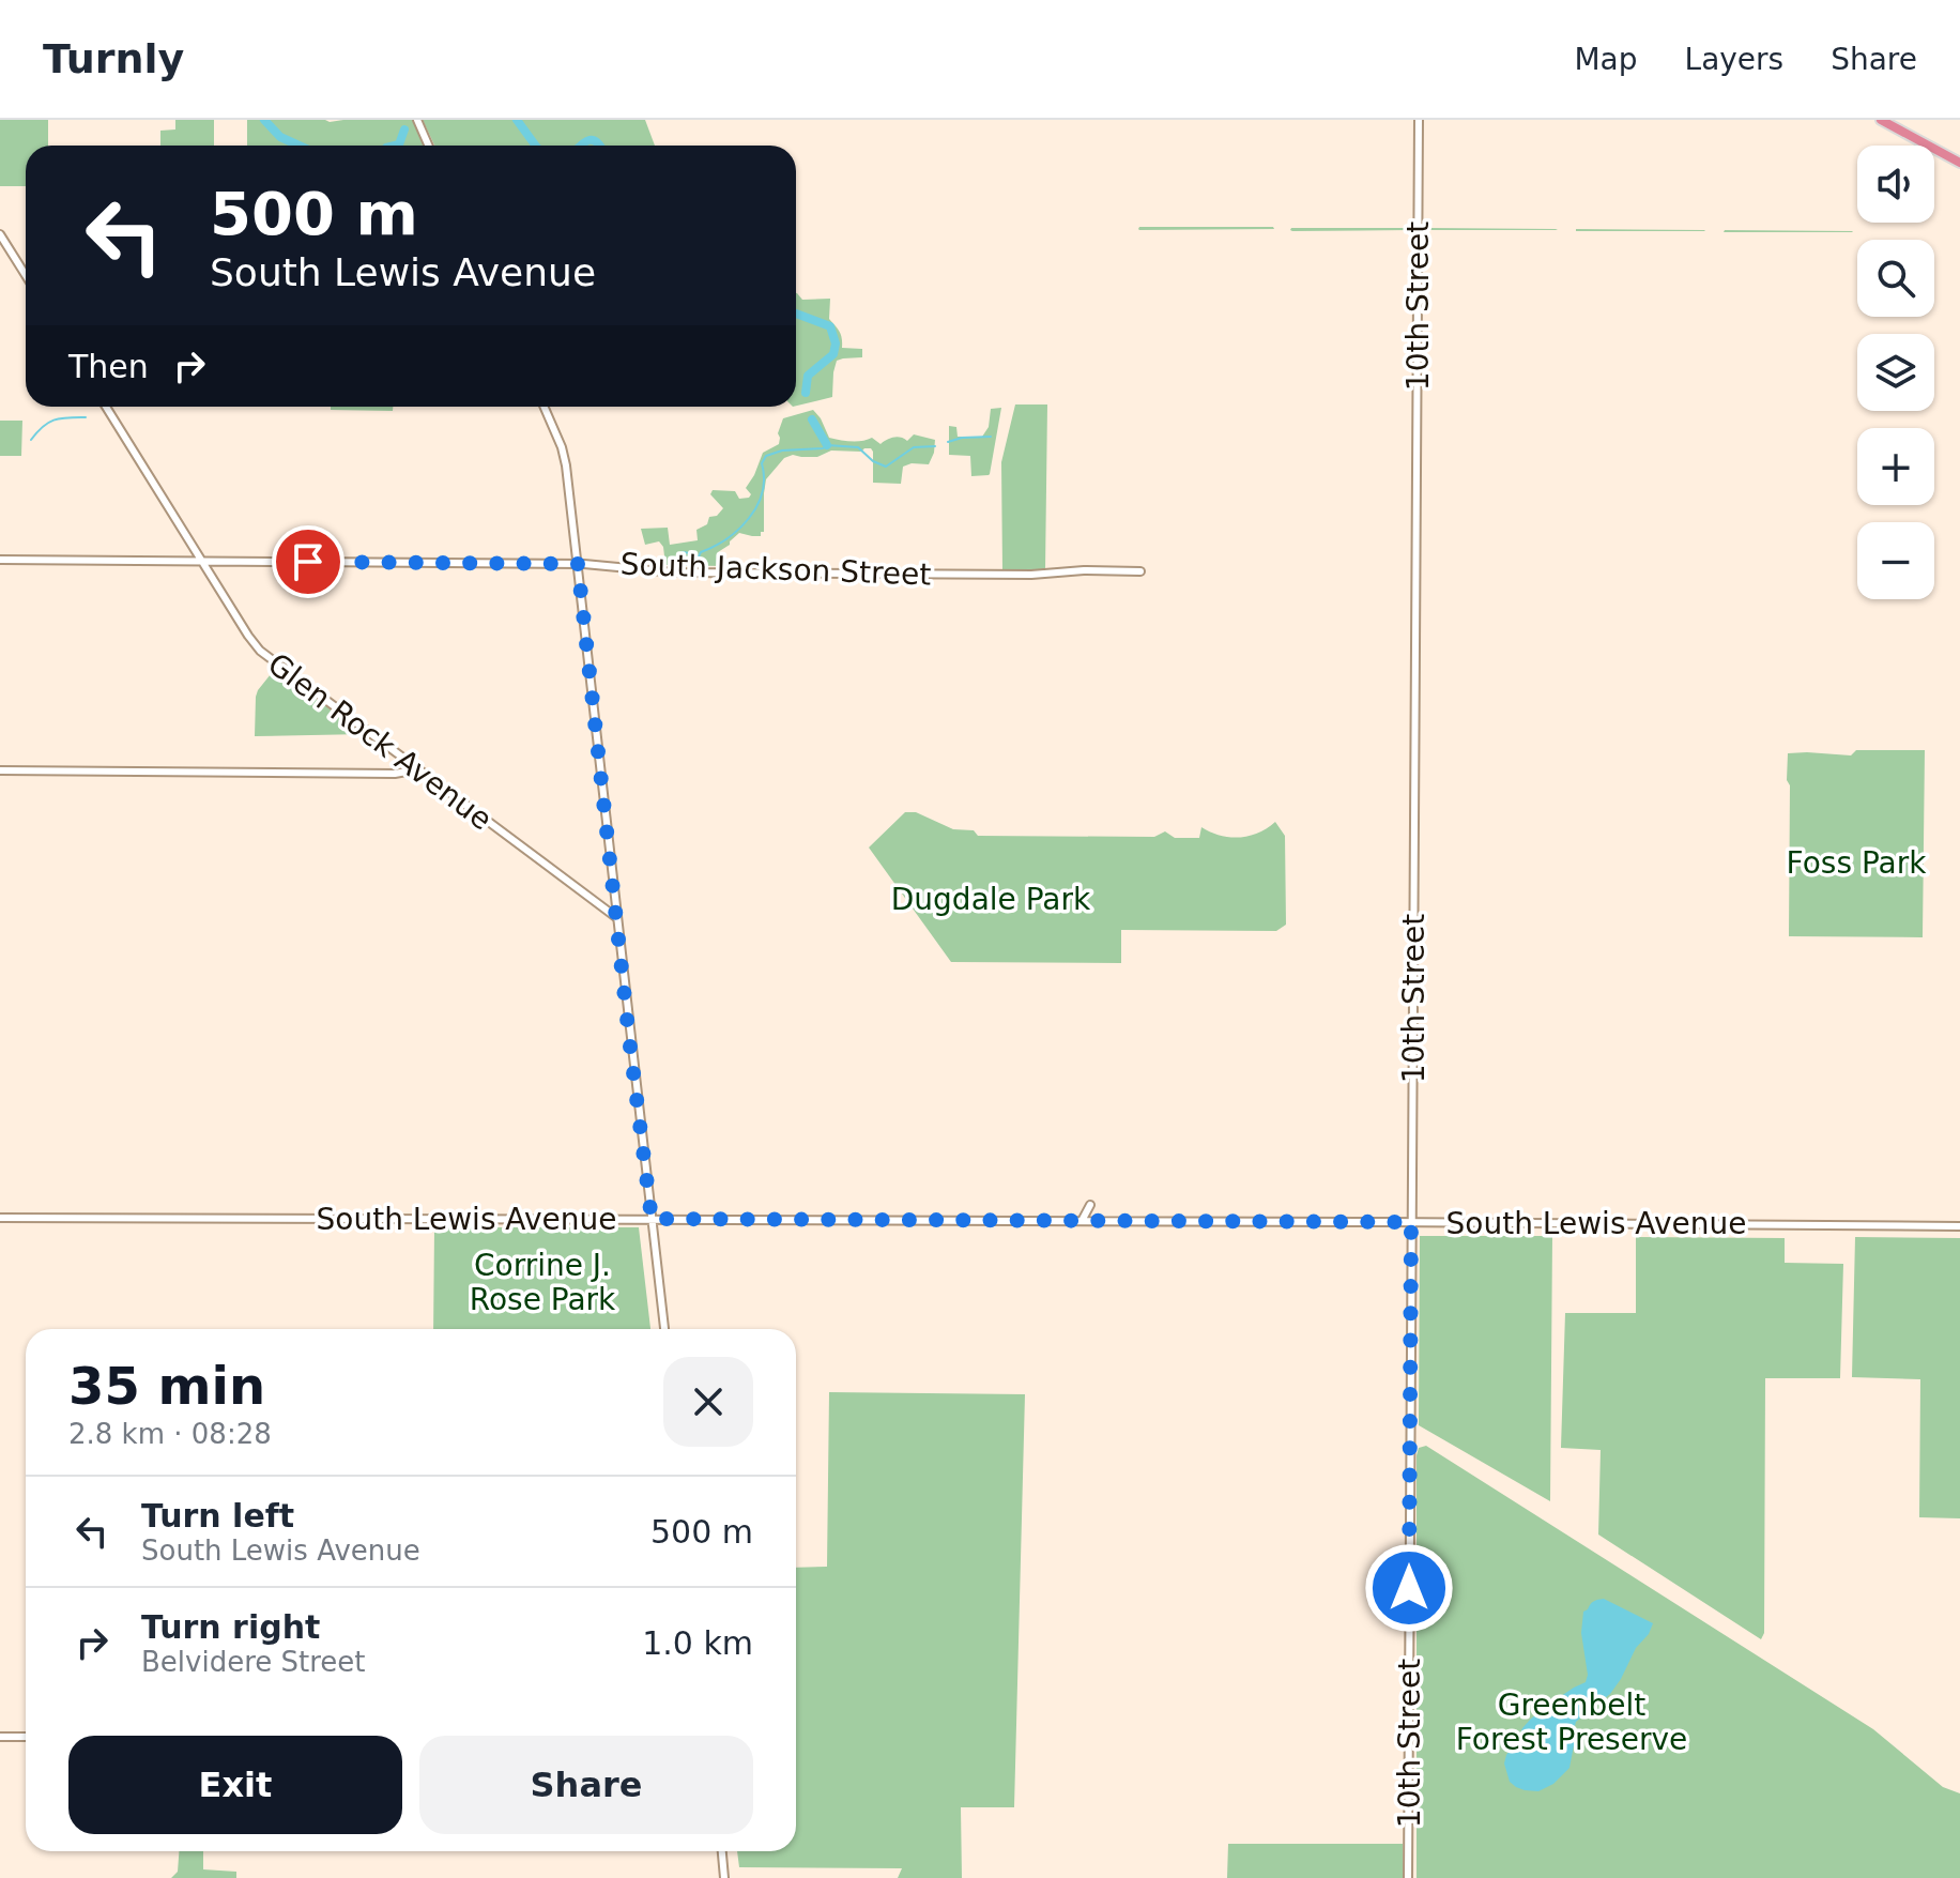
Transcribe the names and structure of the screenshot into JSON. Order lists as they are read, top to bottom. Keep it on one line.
{"streets":{"street":["10th Street","South Jackson Street","Glen Rock Avenue","South Lewis Avenue"]},"crossings":[["10th Street","South Lewis Avenue"],["South Jackson Street","Glen Rock Avenue"]],"parks":["Foss Park","Dugdale Park","Corrine J. Rose Park","Greenbelt Forest Preserve"],"page":{"header":"Turnly","nav":["Map","Layers","Share"],"map_buttons":["+","−"],"turn":["500 m","South Lewis Avenue"],"then":"Then","heading":["35 min","2.8 km · 08:28"],"list":[{"name":"Turn left","note":"South Lewis Avenue","value":"500 m"},{"name":"Turn right","note":"Belvidere Street","value":"1.0 km"}],"buttons":["Exit","Share"]}}
